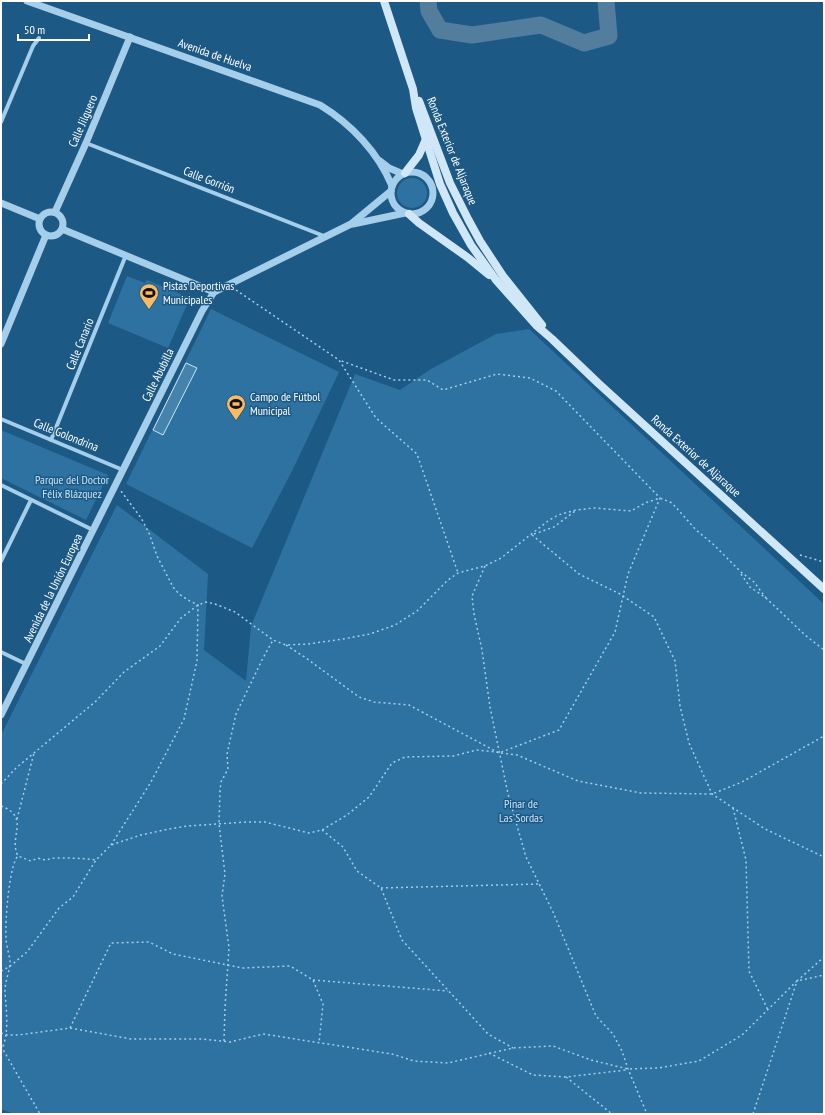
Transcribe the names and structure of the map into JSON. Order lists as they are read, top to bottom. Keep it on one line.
{"streets":{"main road":["Ronda Exterior de Aljaraque"],"street":["Avenida de Huelva","Calle Jilguero","Calle Gorrión","Calle Canario","Calle Abubilla","Calle Golondrina","Avenida de la Unión Europea"]},"crossings":[["Avenida de Huelva","Calle Jilguero"],["Avenida de Huelva","Ronda Exterior de Aljaraque"],["Calle Jilguero","Calle Gorrión"],["Calle Canario","Calle Golondrina"],["Calle Abubilla","Calle Golondrina"],["Calle Abubilla","Avenida de la Unión Europea"],["Calle Golondrina","Avenida de la Unión Europea"]],"parks":["Parque del Doctor Félix Blázquez","Pinar de Las Sordas"],"places":{"sports":["Pistas Deportivas Municipales","Campo de Fútbol Municipal"]},"scale_bar":"50 m"}
